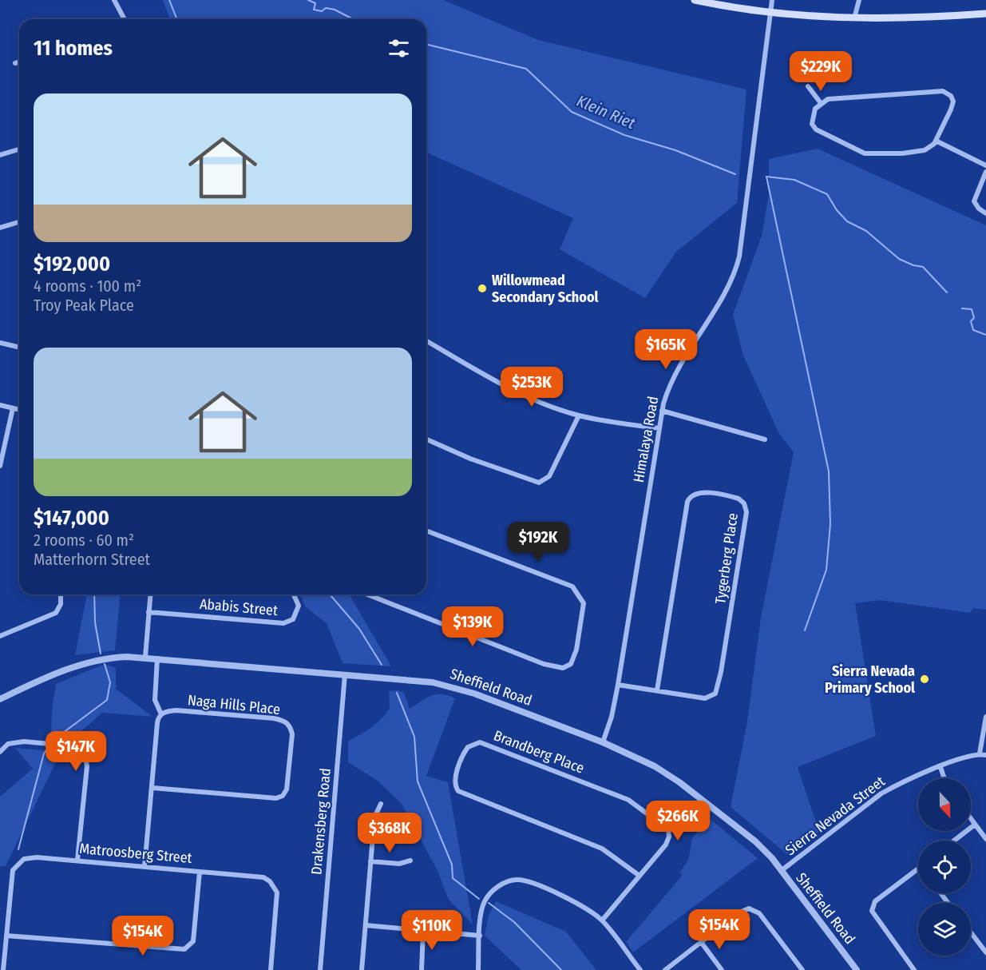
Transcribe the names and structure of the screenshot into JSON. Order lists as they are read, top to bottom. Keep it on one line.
{"streets":{"street":["Himalaya Road","Tygerberg Place","Ababis Street","Sheffield Road","Naga Hills Place","Brandberg Place","Sierra Nevada Street","Drakensberg Road","Matroosberg Street"]},"crossings":[["Himalaya Road","Tygerberg Place"],["Himalaya Road","Sheffield Road"],["Sheffield Road","Sierra Nevada Street"],["Sheffield Road","Drakensberg Road"]],"water":["Klein Riet"],"places":["Willowmead Secondary School","Sierra Nevada Primary School"],"north":"bottom","page":{"heading":"11 homes","price":["$229K","$165K","$253K","$192K","$139K","$147K","$266K","$368K","$154K","$110K","$154K"],"list":[{"name":"$192,000","note":"4 rooms · 100 m² · Troy Peak Place"},{"name":"$147,000","note":"2 rooms · 60 m² · Matterhorn Street"}]}}
